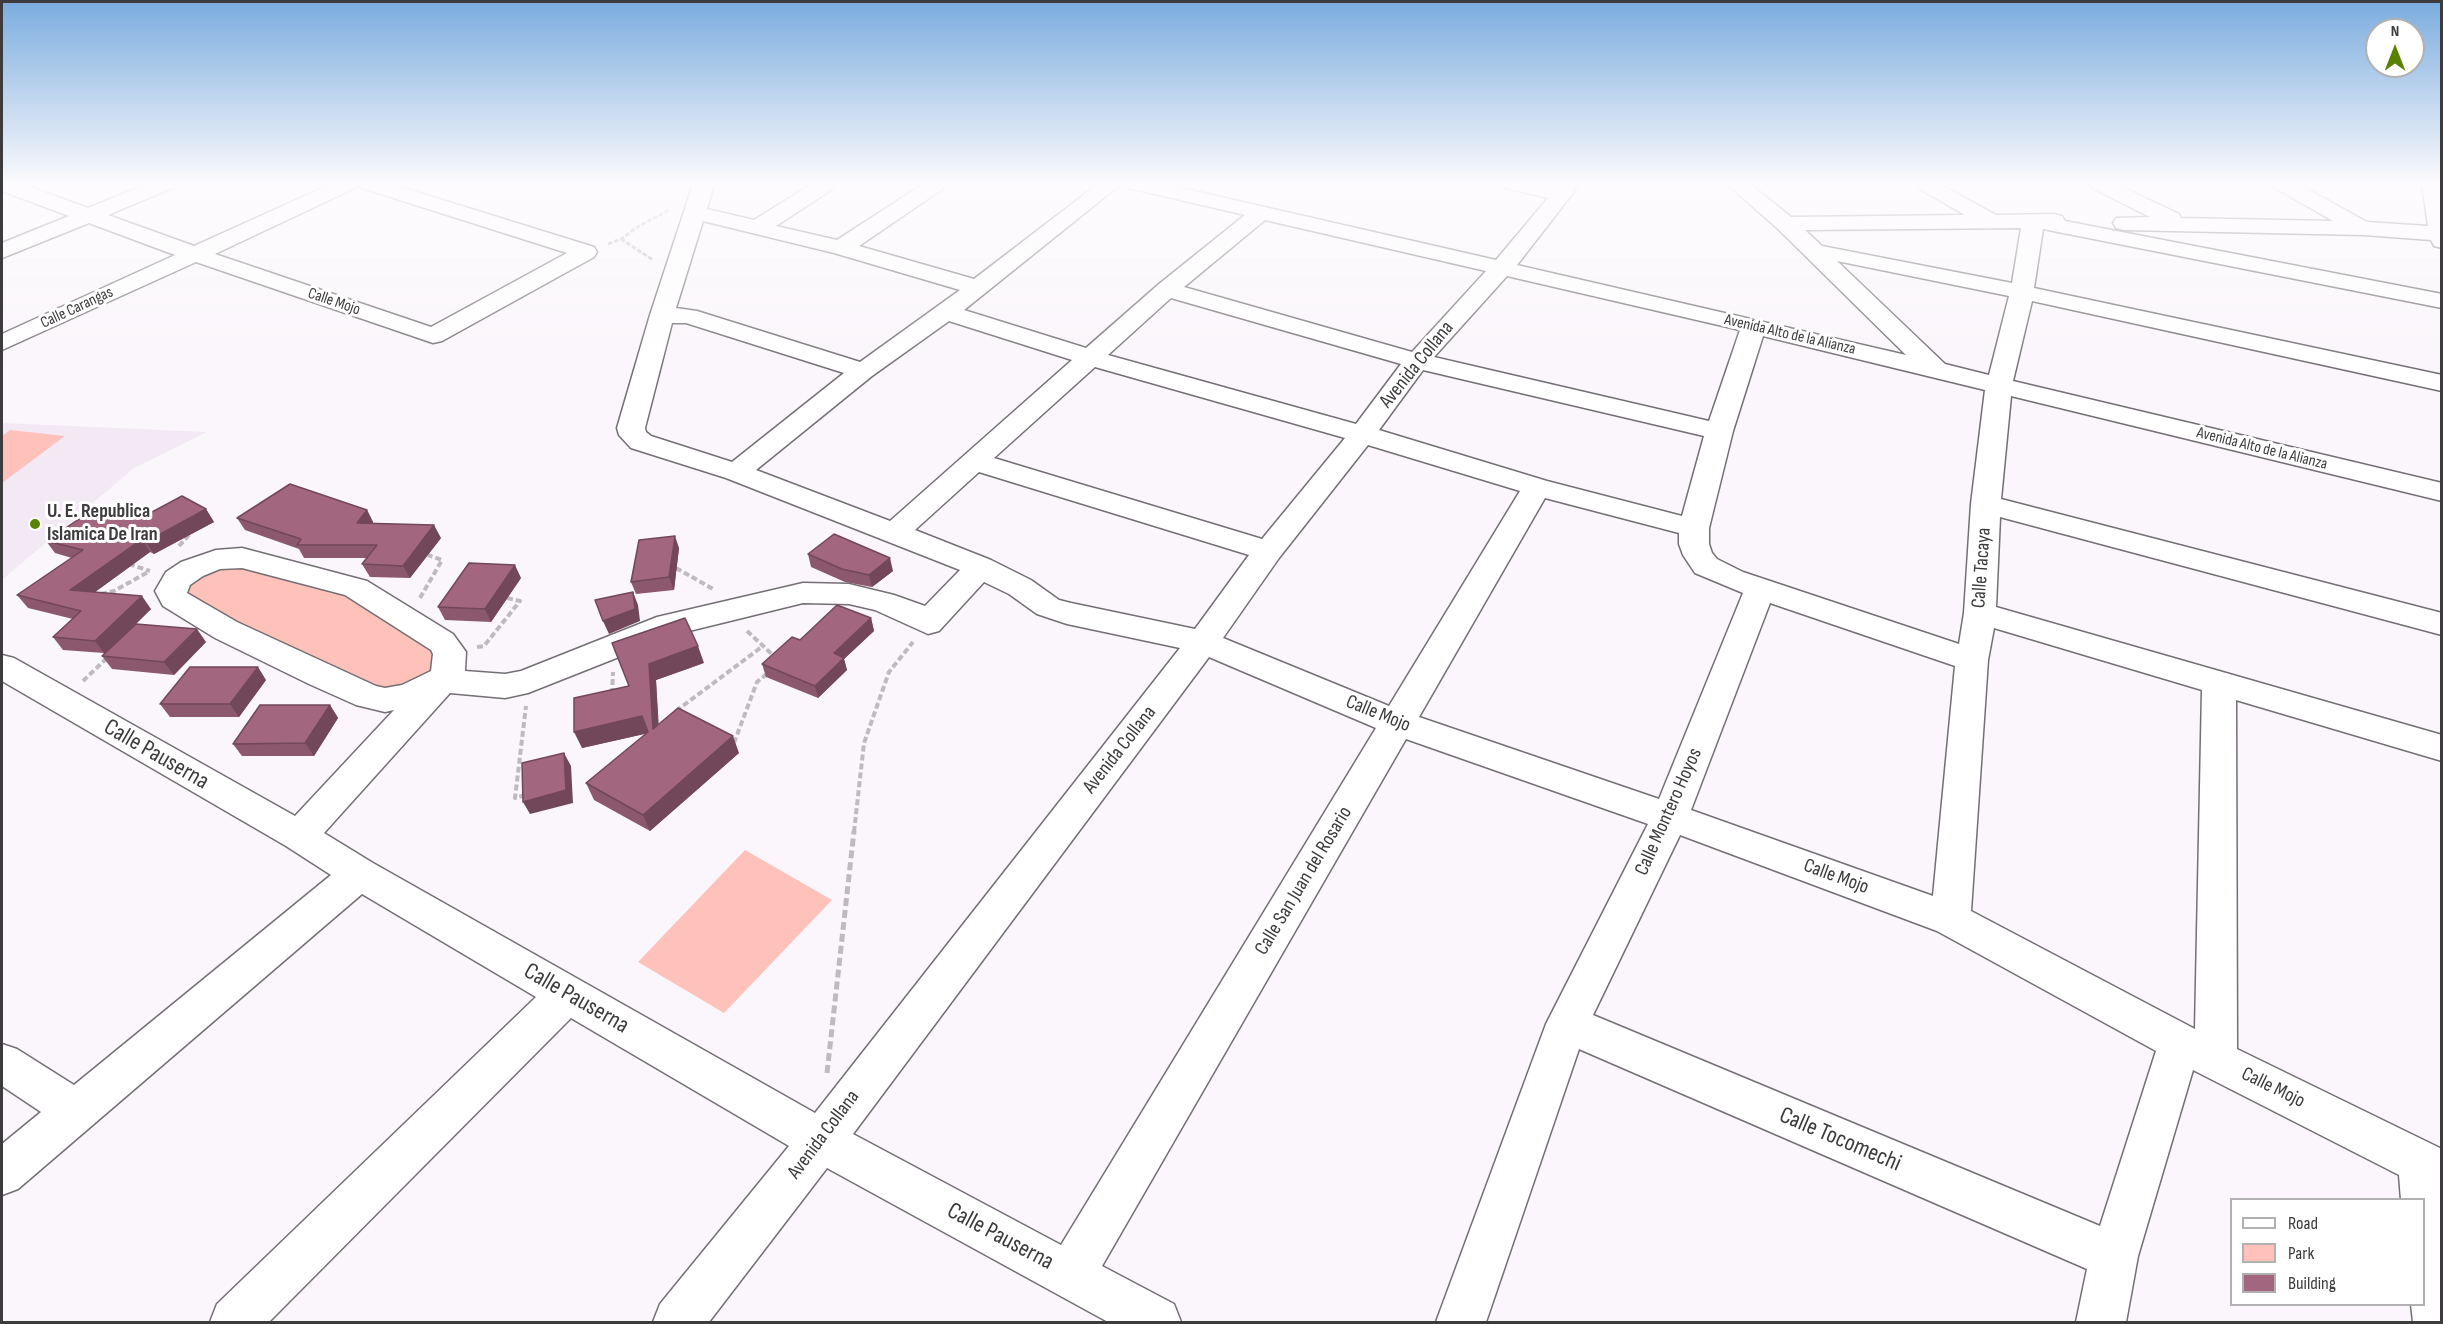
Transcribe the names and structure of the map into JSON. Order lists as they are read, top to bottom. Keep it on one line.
{"streets":{"street":["Calle Mojo","Calle Carangas","Avenida Alto de la Alianza","Avenida Collana","Calle Tacaya","Calle Pauserna","Calle Montero Hoyos","Calle San Juan del Rosario","Calle Tocomechi"]},"crossings":[["Calle Mojo","Calle Carangas"],["Calle Mojo","Avenida Collana"],["Calle Mojo","Calle Tacaya"],["Calle Mojo","Calle Montero Hoyos"],["Calle Mojo","Calle San Juan del Rosario"],["Avenida Alto de la Alianza","Avenida Collana"],["Avenida Alto de la Alianza","Calle Tacaya"],["Avenida Collana","Calle Pauserna"],["Calle Pauserna","Calle San Juan del Rosario"],["Calle Montero Hoyos","Calle Tocomechi"]],"places":["U. E. Republica Islamica De Iran"],"legend":["Road","Park","Building"],"north":"top"}
